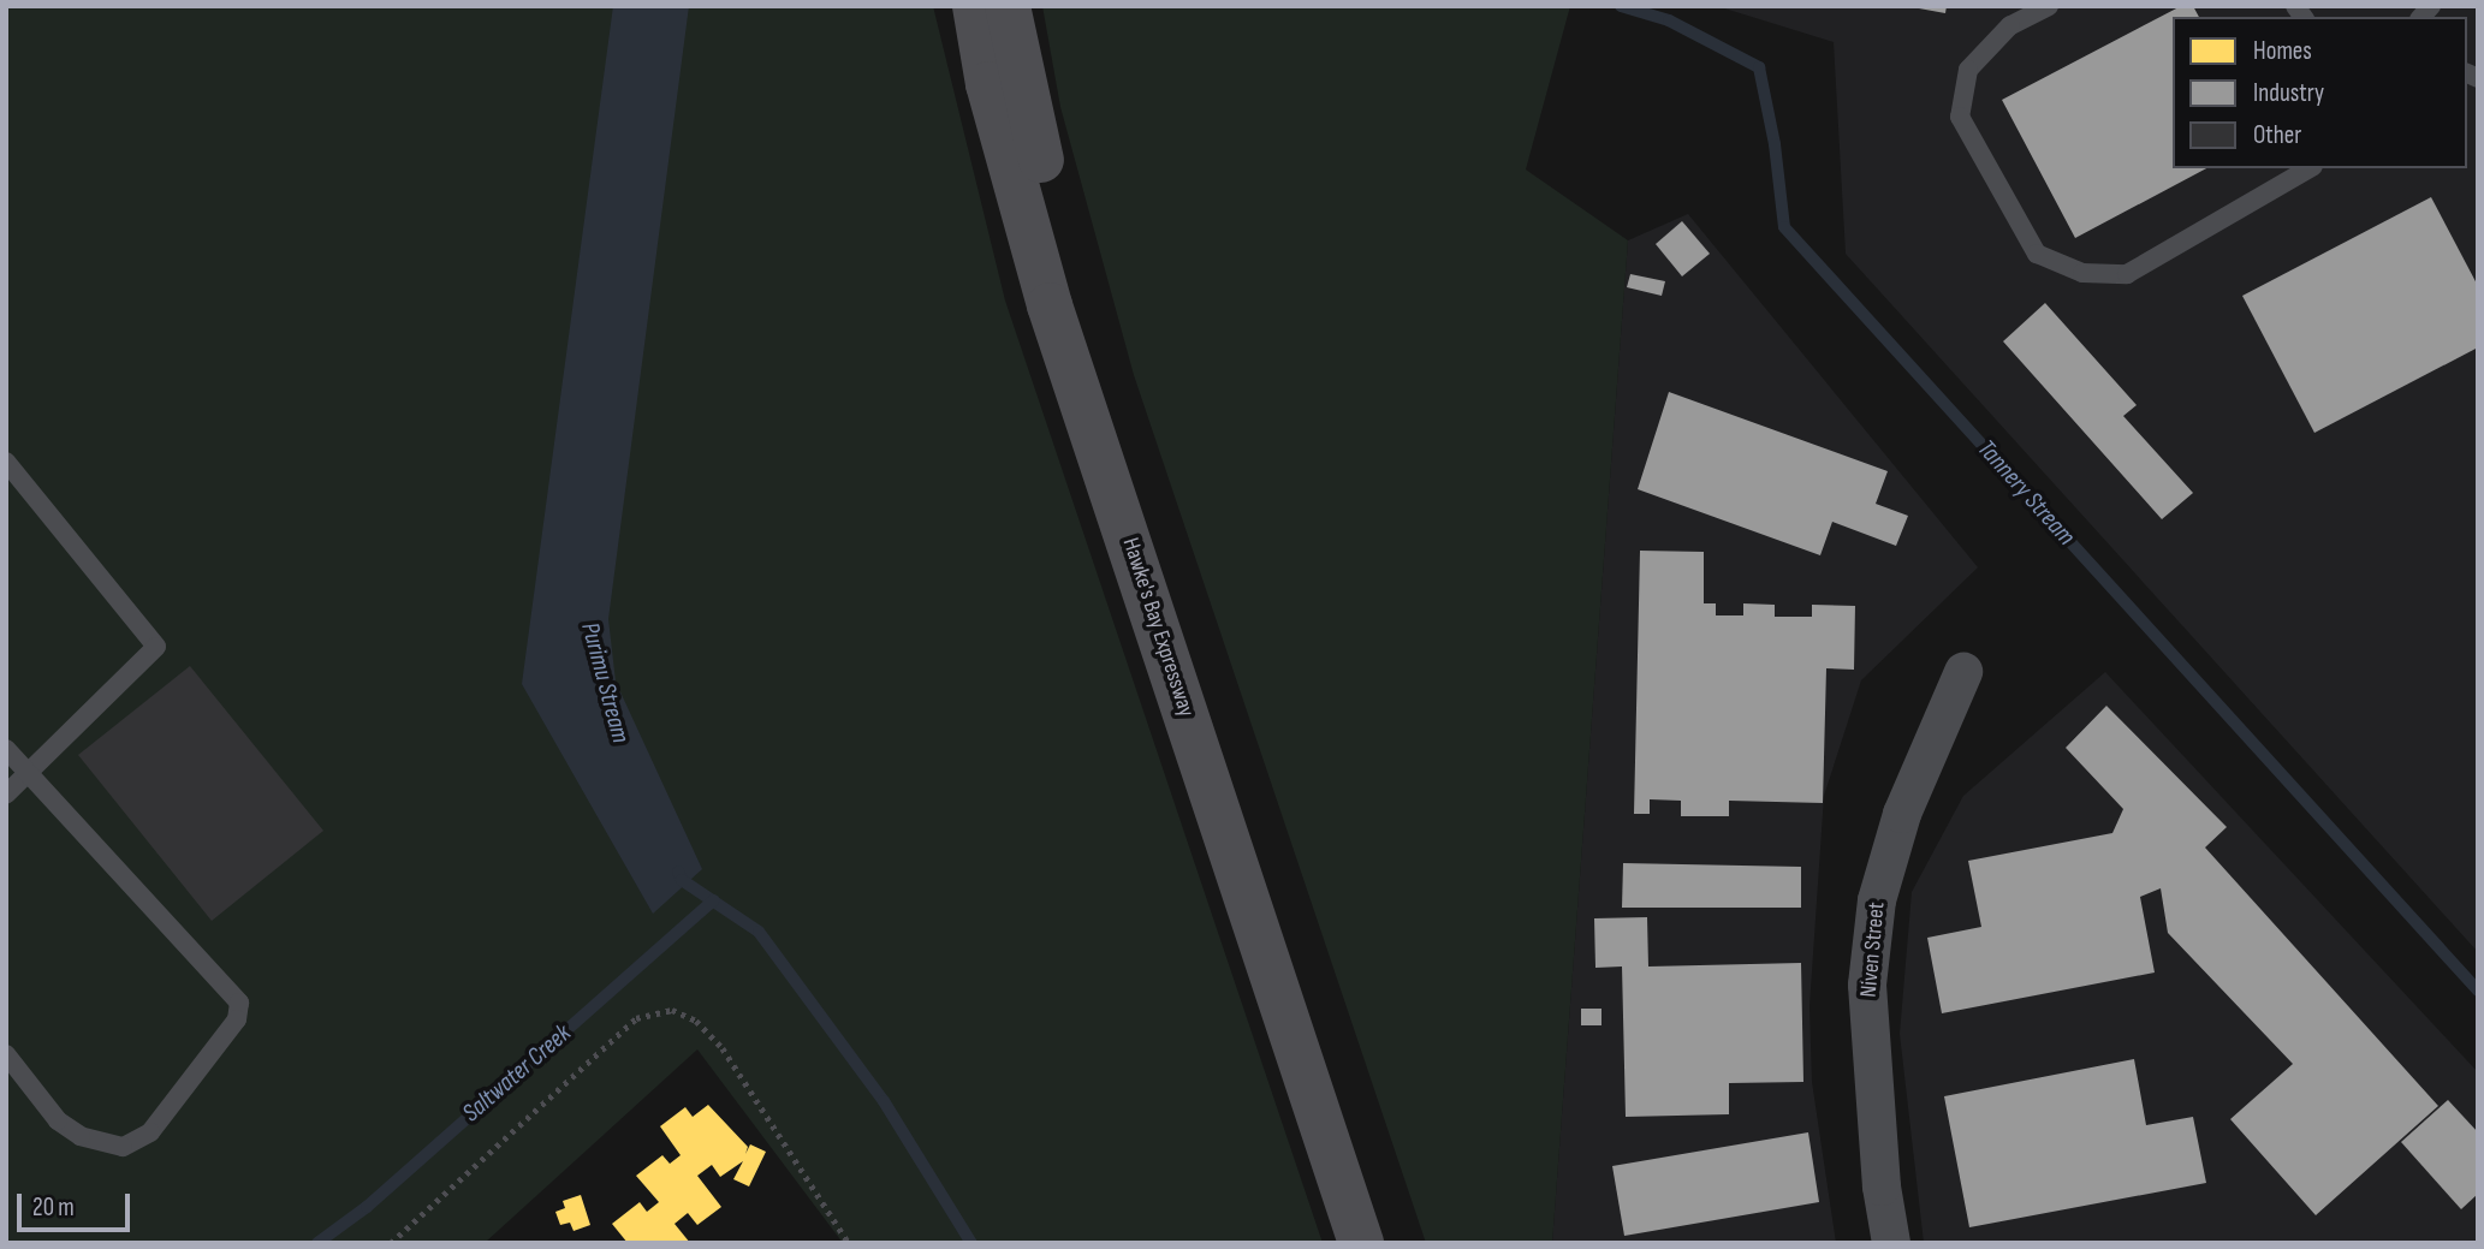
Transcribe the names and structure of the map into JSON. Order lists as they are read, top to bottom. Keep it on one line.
{"streets":{"highway":["Hawke's Bay Expressway"],"street":["Niven Street"]},"water":["Tannery Stream","Purimu Stream","Saltwater Creek"],"legend":["Homes","Industry","Other"],"scale_bar":"20 m"}
